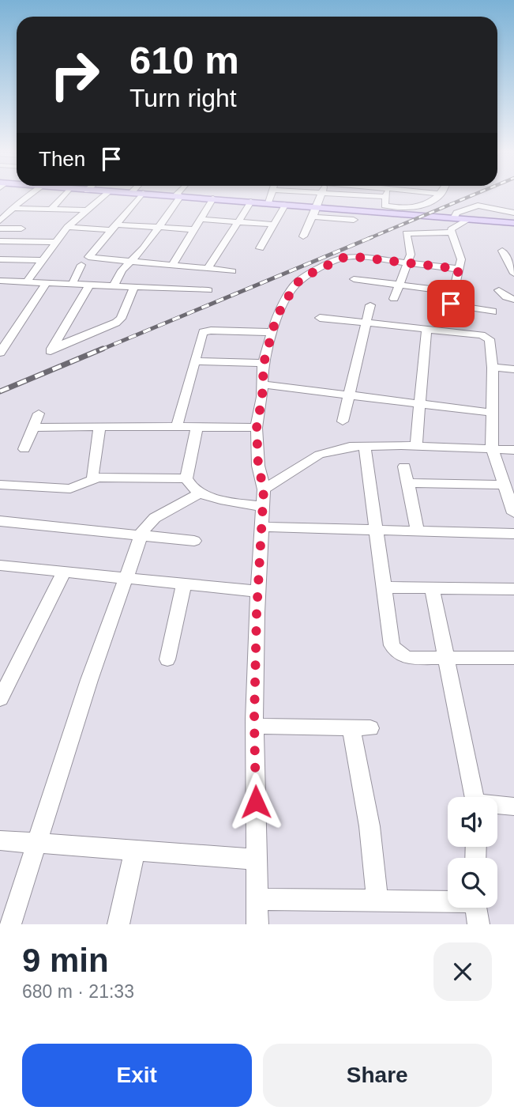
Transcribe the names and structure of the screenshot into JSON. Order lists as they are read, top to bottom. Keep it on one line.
{"page":{"turn":["610 m","Turn right"],"then":"Then","heading":["9 min","680 m · 21:33"],"buttons":["Exit","Share"]}}
